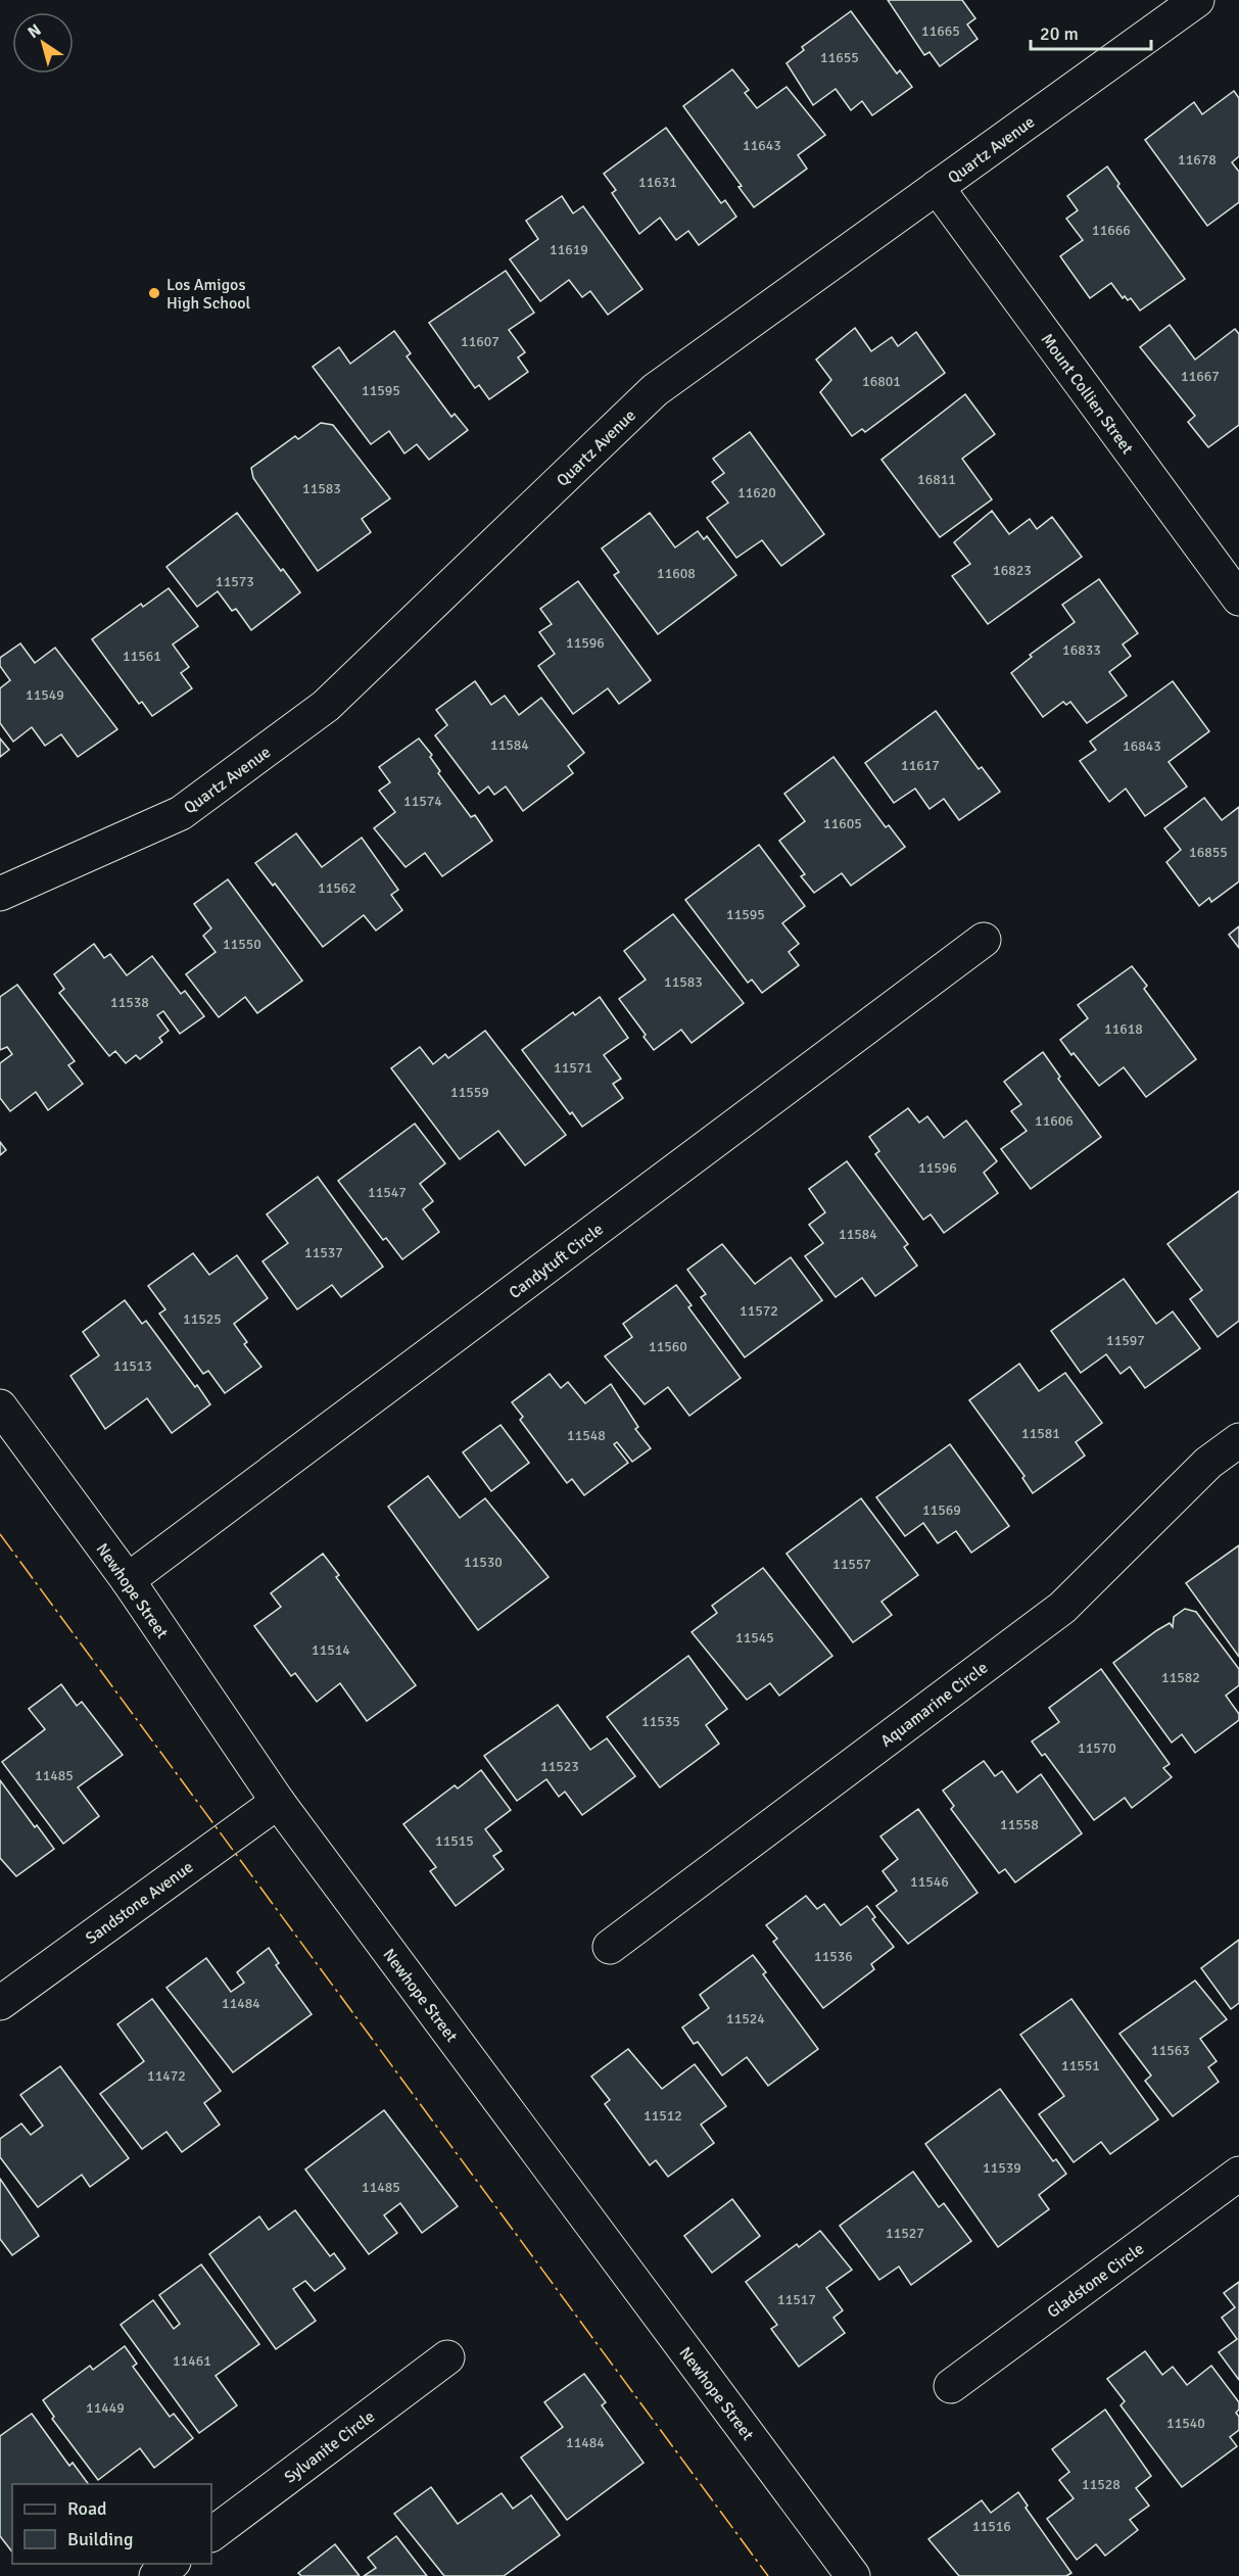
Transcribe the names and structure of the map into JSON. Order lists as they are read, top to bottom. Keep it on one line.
{"streets":{"street":["Quartz Avenue","Mount Collien Street","Candytuft Circle","Newhope Street","Aquamarine Circle","Sandstone Avenue","Gladstone Circle","Sylvanite Circle"]},"crossings":[["Quartz Avenue","Mount Collien Street"],["Candytuft Circle","Newhope Street"],["Newhope Street","Sandstone Avenue"]],"places":["Los Amigos High School"],"house_numbers":["11665","11655","11643","11678","11631","11666","11619","11607","11667","16801","11595","16811","11583","11620","16823","11608","11573","11596","16833","11561","11549","11584","16843","11617","11574","11605","16855","11562","11595","11550","11583","11538","11618","11571","11559","11606","11596","11547","11584","11537","11572","11525","11597","11560","11513","11581","11548","11569","11530","11557","11545","11514","11582","11535","11570","11523","11485","11558","11515","11546","11536","11484","11524","11563","11551","11472","11512","11539","11485","11527","11517","11461","11449","11540","11484","11528","11516"],"legend":["Road","Building"],"scale_bar":"20 m","north":"top left"}
